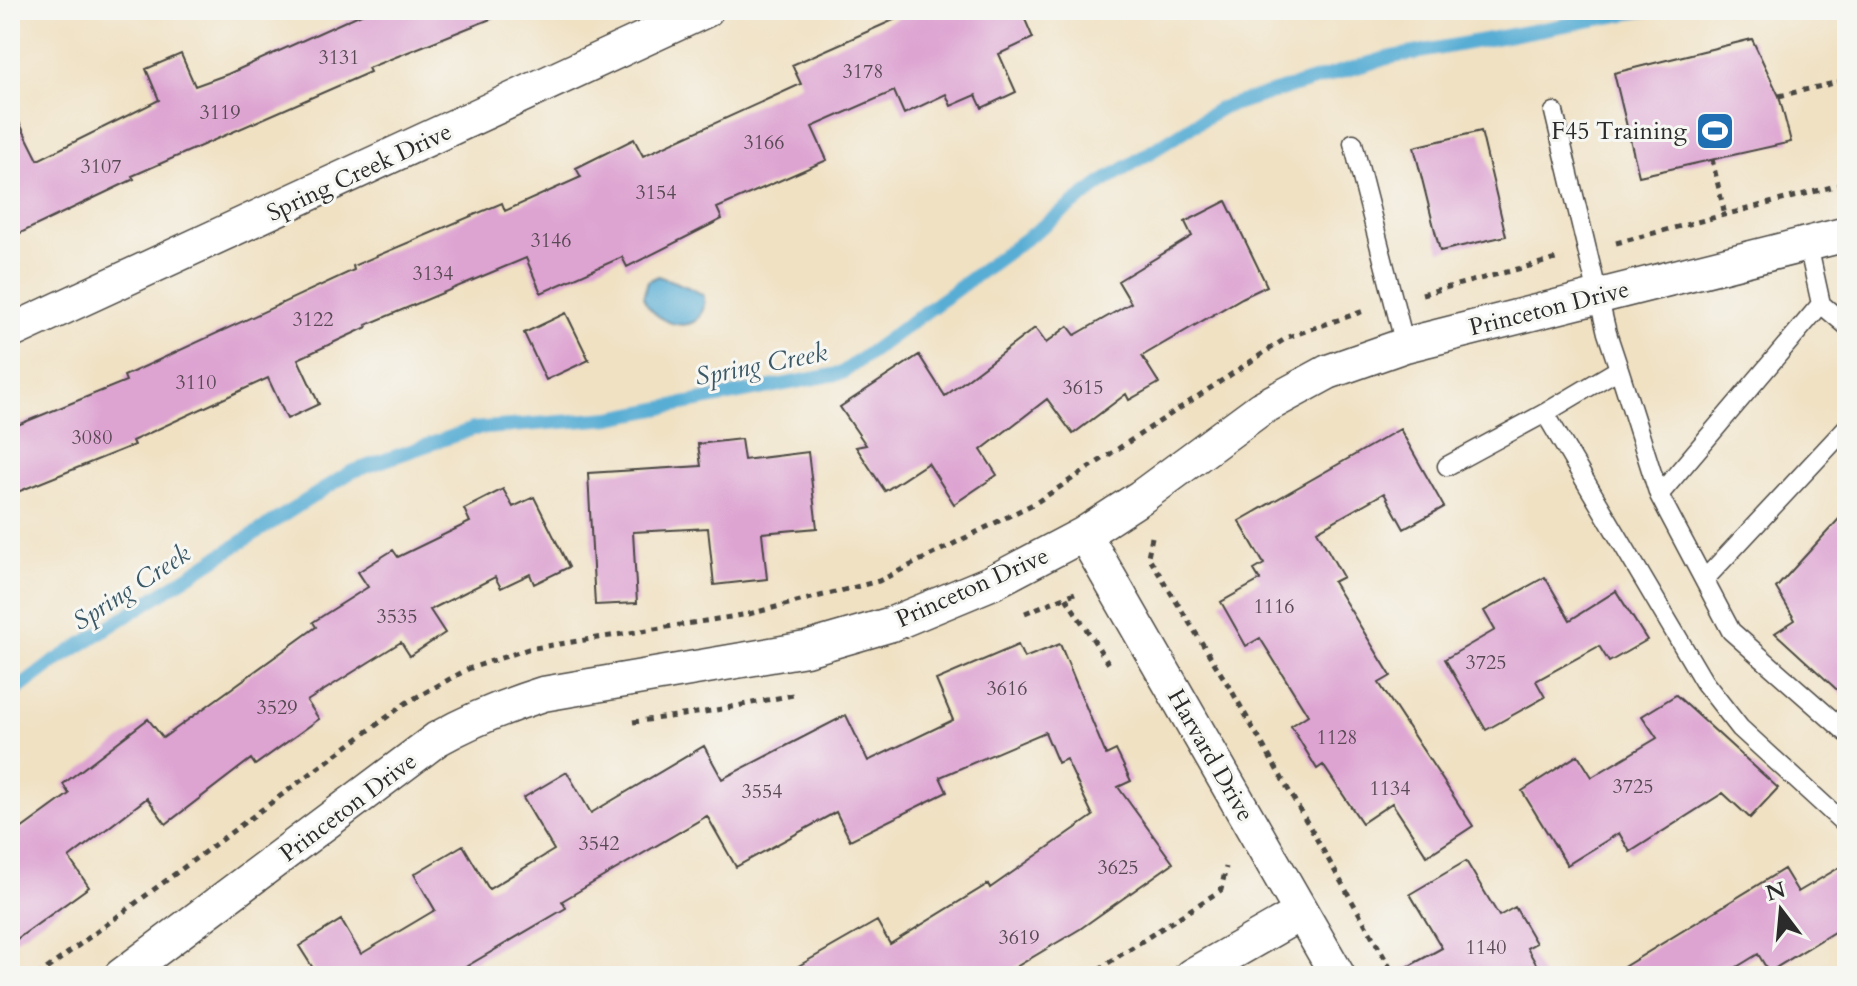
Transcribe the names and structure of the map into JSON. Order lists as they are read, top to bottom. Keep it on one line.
{"streets":{"street":["Spring Creek Drive","Princeton Drive","Harvard Drive"]},"crossings":[["Princeton Drive","Harvard Drive"]],"water":["Spring Creek"],"places":{"sports":["F45 Training"]},"house_numbers":["3131","3178","3119","3166","3107","3154","3146","3134","3122","3110","3615","3080","1116","3535","3725","3616","3529","1128","3725","1134","3554","3542","3625","3619","1140"],"north":"top"}
